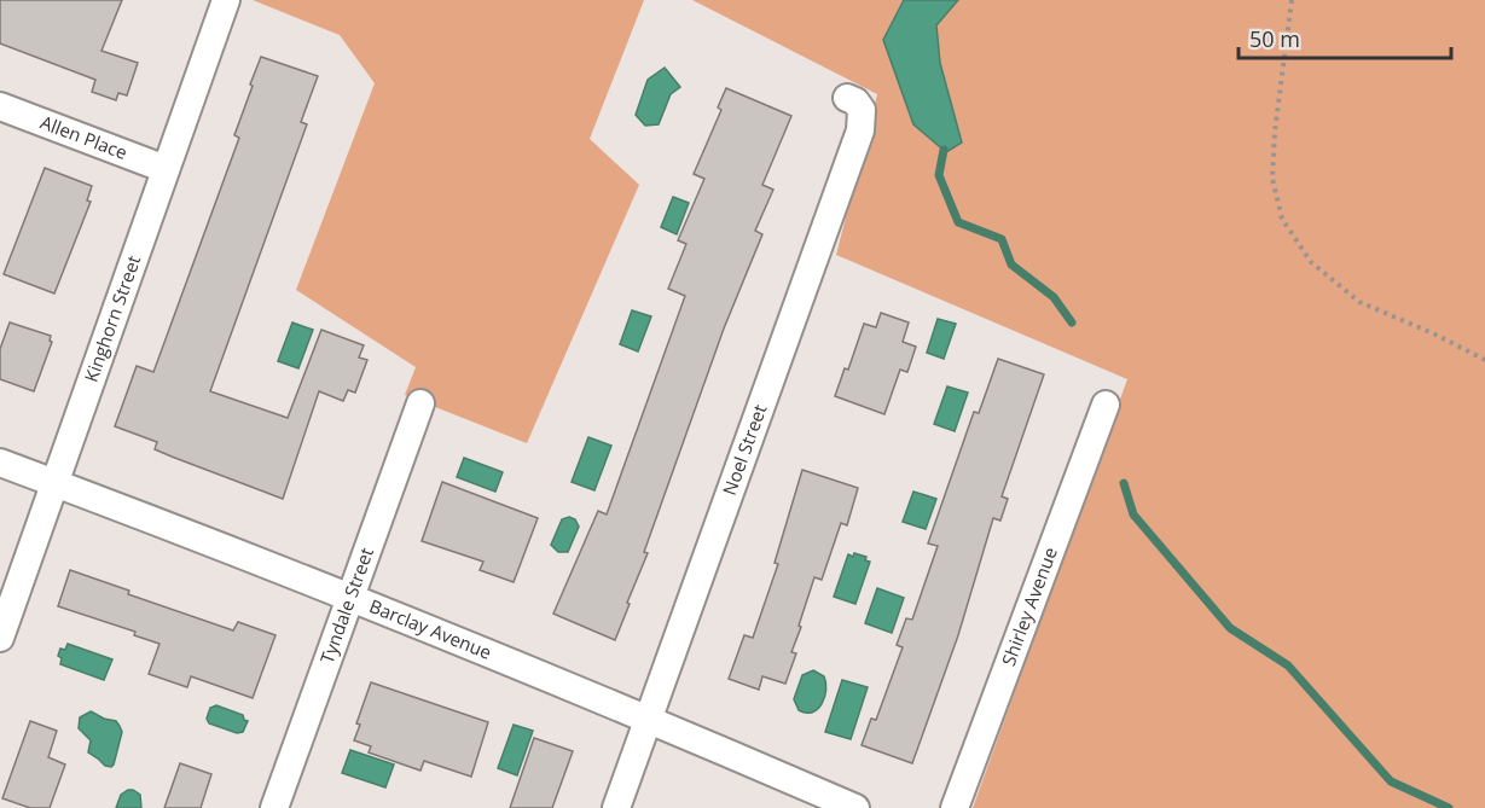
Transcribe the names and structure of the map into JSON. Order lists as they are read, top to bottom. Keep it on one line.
{"streets":{"street":["Allen Place","Kinghorn Street","Noel Street","Tyndale Street","Shirley Avenue","Barclay Avenue"]},"crossings":[["Allen Place","Kinghorn Street"],["Kinghorn Street","Barclay Avenue"],["Noel Street","Barclay Avenue"],["Tyndale Street","Barclay Avenue"]],"scale_bar":"50 m"}
